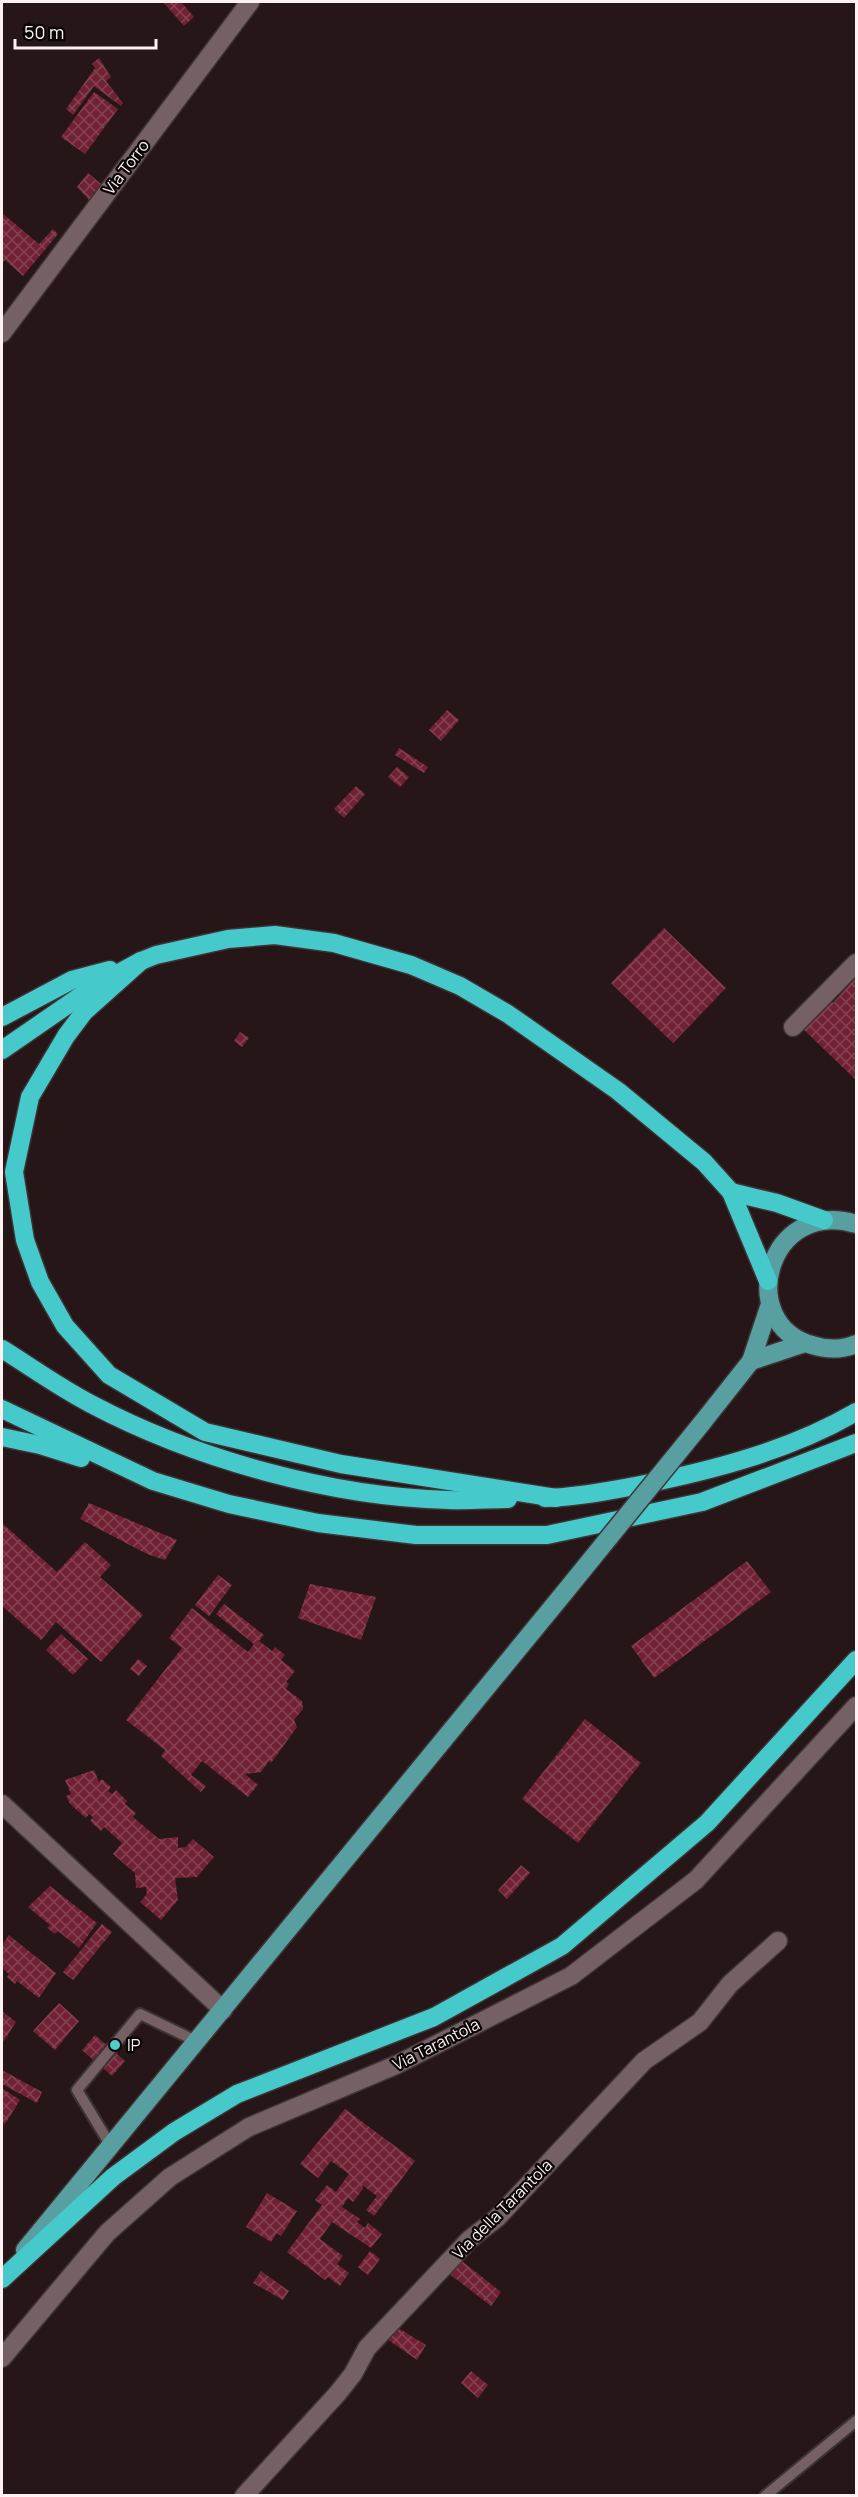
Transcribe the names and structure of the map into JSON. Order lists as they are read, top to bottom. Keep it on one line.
{"streets":{"street":["Via Torro","Via Tarantola","Via della Tarantola"]},"places":["IP"],"scale_bar":"50 m"}
